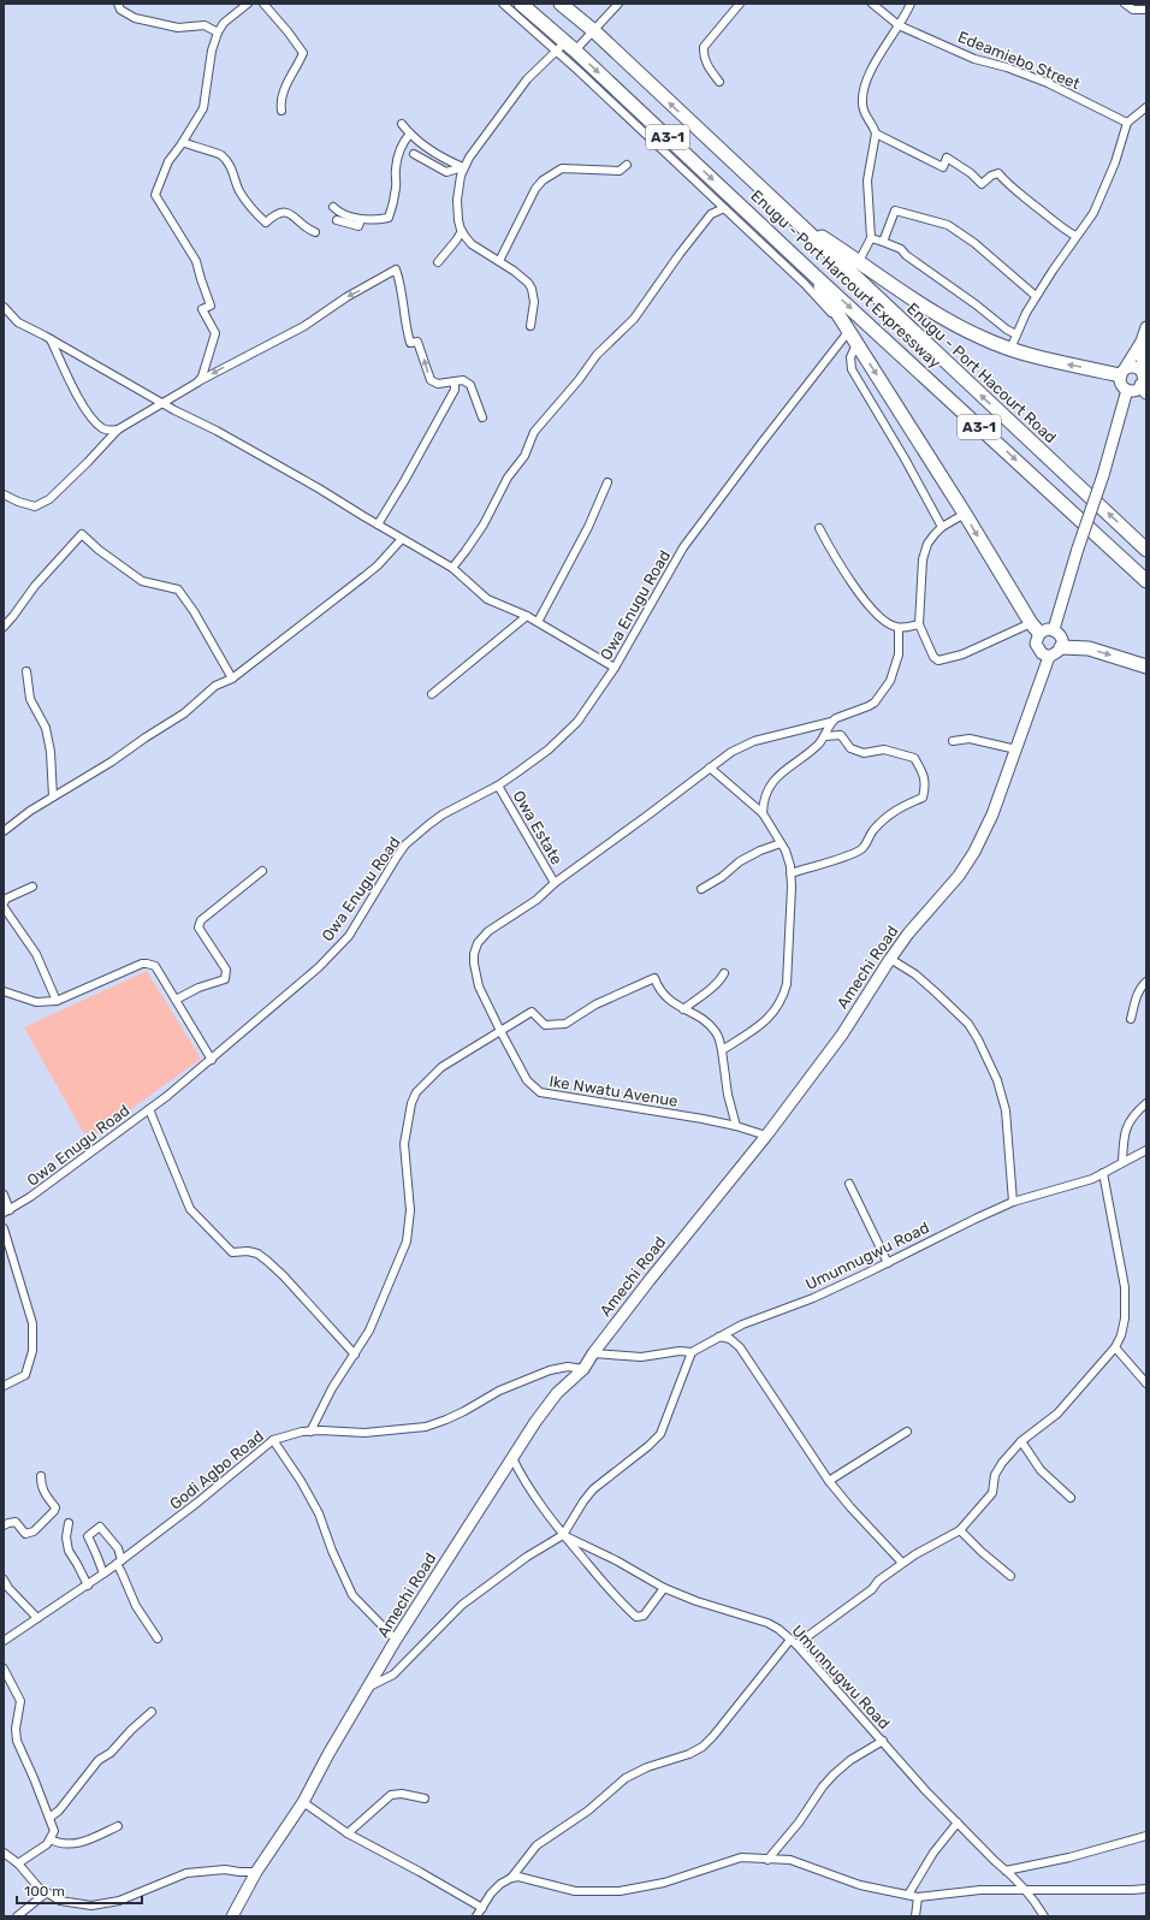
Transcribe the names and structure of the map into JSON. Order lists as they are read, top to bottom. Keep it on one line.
{"streets":{"highway":["A3-1","Enugu - Port Harcourt Expressway","Enugu - Port Hacourt Road"],"main road":["Amechi Road"],"street":["Edeamiebo Street","Owa Enugu Road","Owa Estate","Ike Nwatu Avenue","Umunnugwu Road","Godi Agbo Road"]},"crossings":[["Enugu - Port Harcourt Expressway","Enugu - Port Hacourt Road"],["Owa Enugu Road","Owa Estate"],["Owa Estate","Ike Nwatu Avenue"],["Amechi Road","Ike Nwatu Avenue"],["Amechi Road","Umunnugwu Road"],["Amechi Road","Godi Agbo Road"]],"scale_bar":"100 m"}
